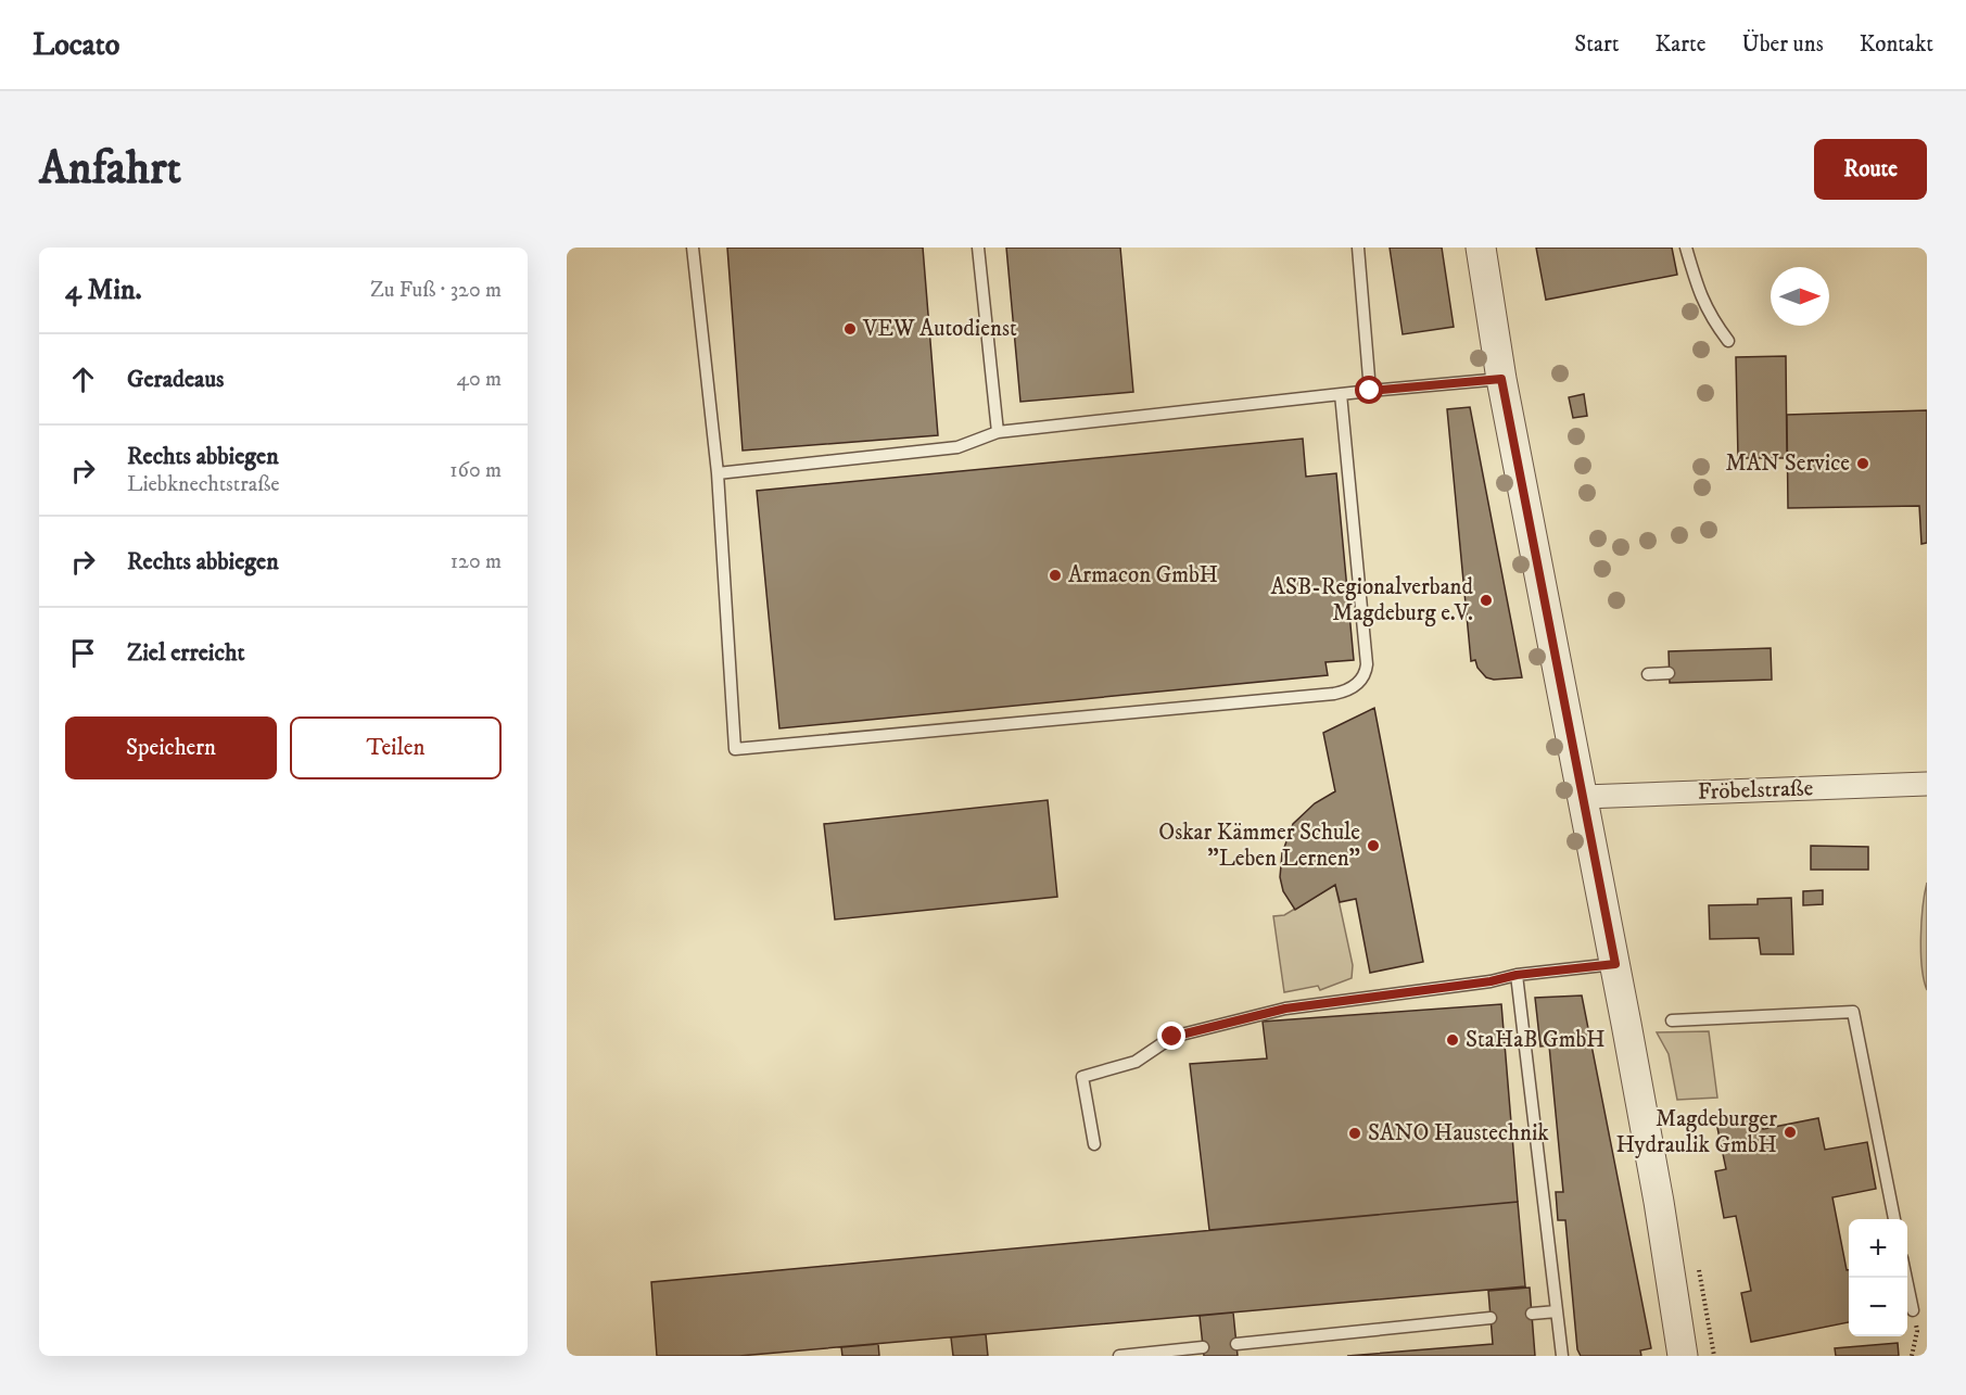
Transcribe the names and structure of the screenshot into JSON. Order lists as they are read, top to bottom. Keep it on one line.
{"streets":{"street":["Fröbelstraße"]},"places":["VEW Autodienst","MAN Service","Armacon GmbH","ASB-Regionalverband Magdeburg e.V.","Oskar Kämmer Schule \"Leben Lernen\"","StaHaB GmbH","Magdeburger Hydraulik GmbH","SANO Haustechnik"],"north":"right","page":{"header":"Locato","nav":["Start","Karte","Über uns","Kontakt"],"buttons":["Route",["Speichern","Teilen"]],"title":"Anfahrt","heading":["4 Min.","Zu Fuß · 320 m"],"list":[["Geradeaus","40 m"],["Rechts abbiegen","Liebknechtstraße","160 m"],["Rechts abbiegen","120 m"],"Ziel erreicht"],"map_buttons":["+","−"]}}
